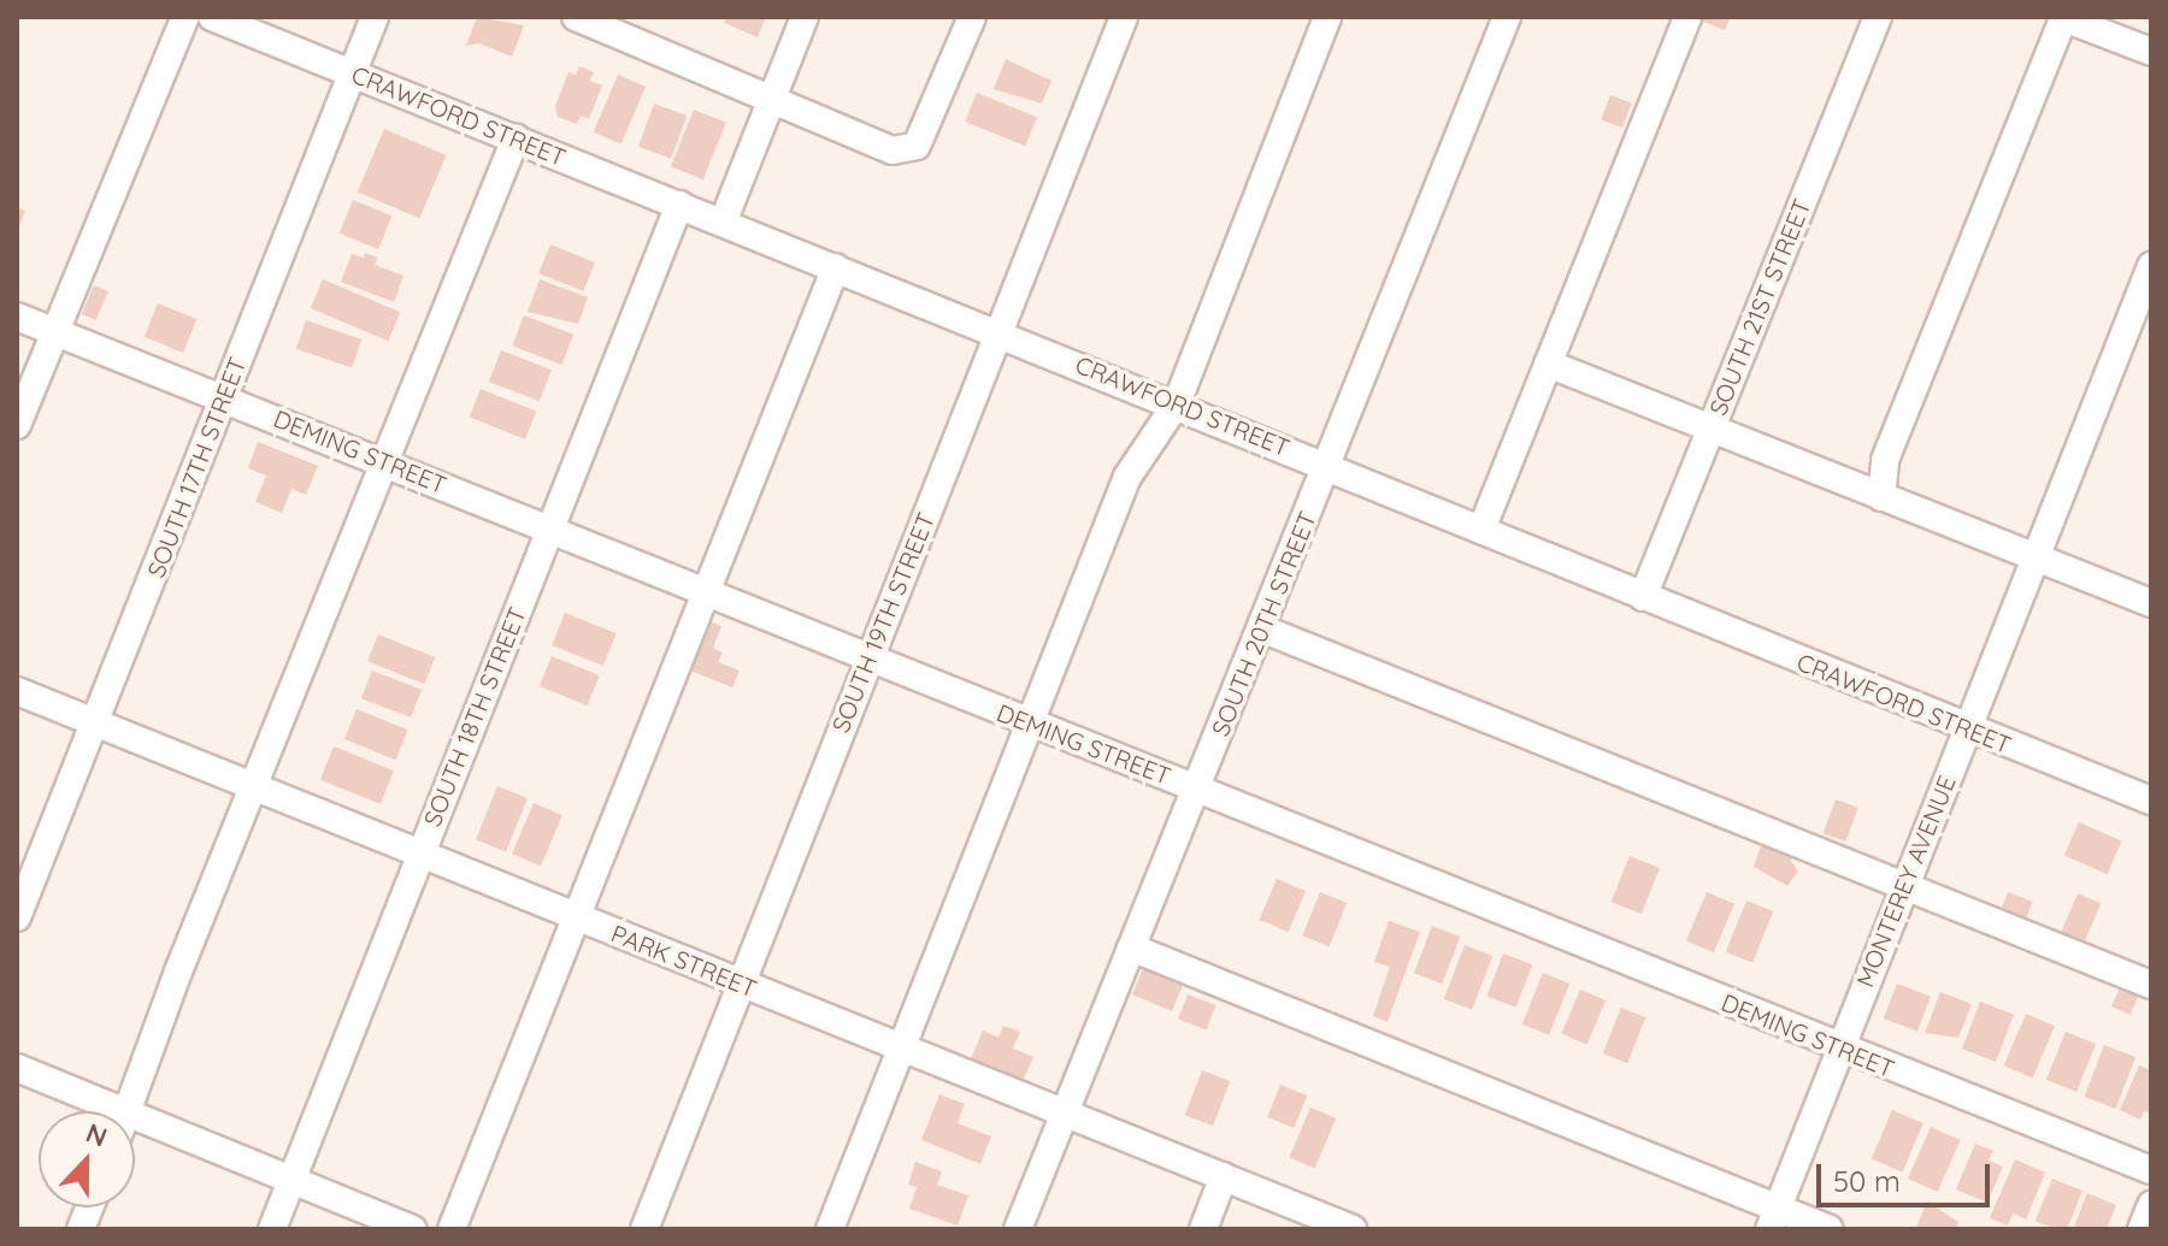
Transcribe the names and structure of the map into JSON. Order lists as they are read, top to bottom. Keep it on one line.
{"streets":{"street":["CRAWFORD STREET","SOUTH 21ST STREET","DEMING STREET","SOUTH 17TH STREET","SOUTH 19TH STREET","SOUTH 20TH STREET","SOUTH 18TH STREET","MONTEREY AVENUE","PARK STREET"]},"crossings":[["CRAWFORD STREET","SOUTH 21ST STREET"],["CRAWFORD STREET","SOUTH 17TH STREET"],["CRAWFORD STREET","SOUTH 19TH STREET"],["CRAWFORD STREET","SOUTH 20TH STREET"],["CRAWFORD STREET","SOUTH 18TH STREET"],["CRAWFORD STREET","MONTEREY AVENUE"],["DEMING STREET","SOUTH 17TH STREET"],["DEMING STREET","SOUTH 19TH STREET"],["DEMING STREET","SOUTH 20TH STREET"],["DEMING STREET","SOUTH 18TH STREET"],["DEMING STREET","MONTEREY AVENUE"],["SOUTH 17TH STREET","PARK STREET"],["SOUTH 19TH STREET","PARK STREET"],["SOUTH 20TH STREET","PARK STREET"],["SOUTH 18TH STREET","PARK STREET"]],"scale_bar":"50 m","north":"top"}
